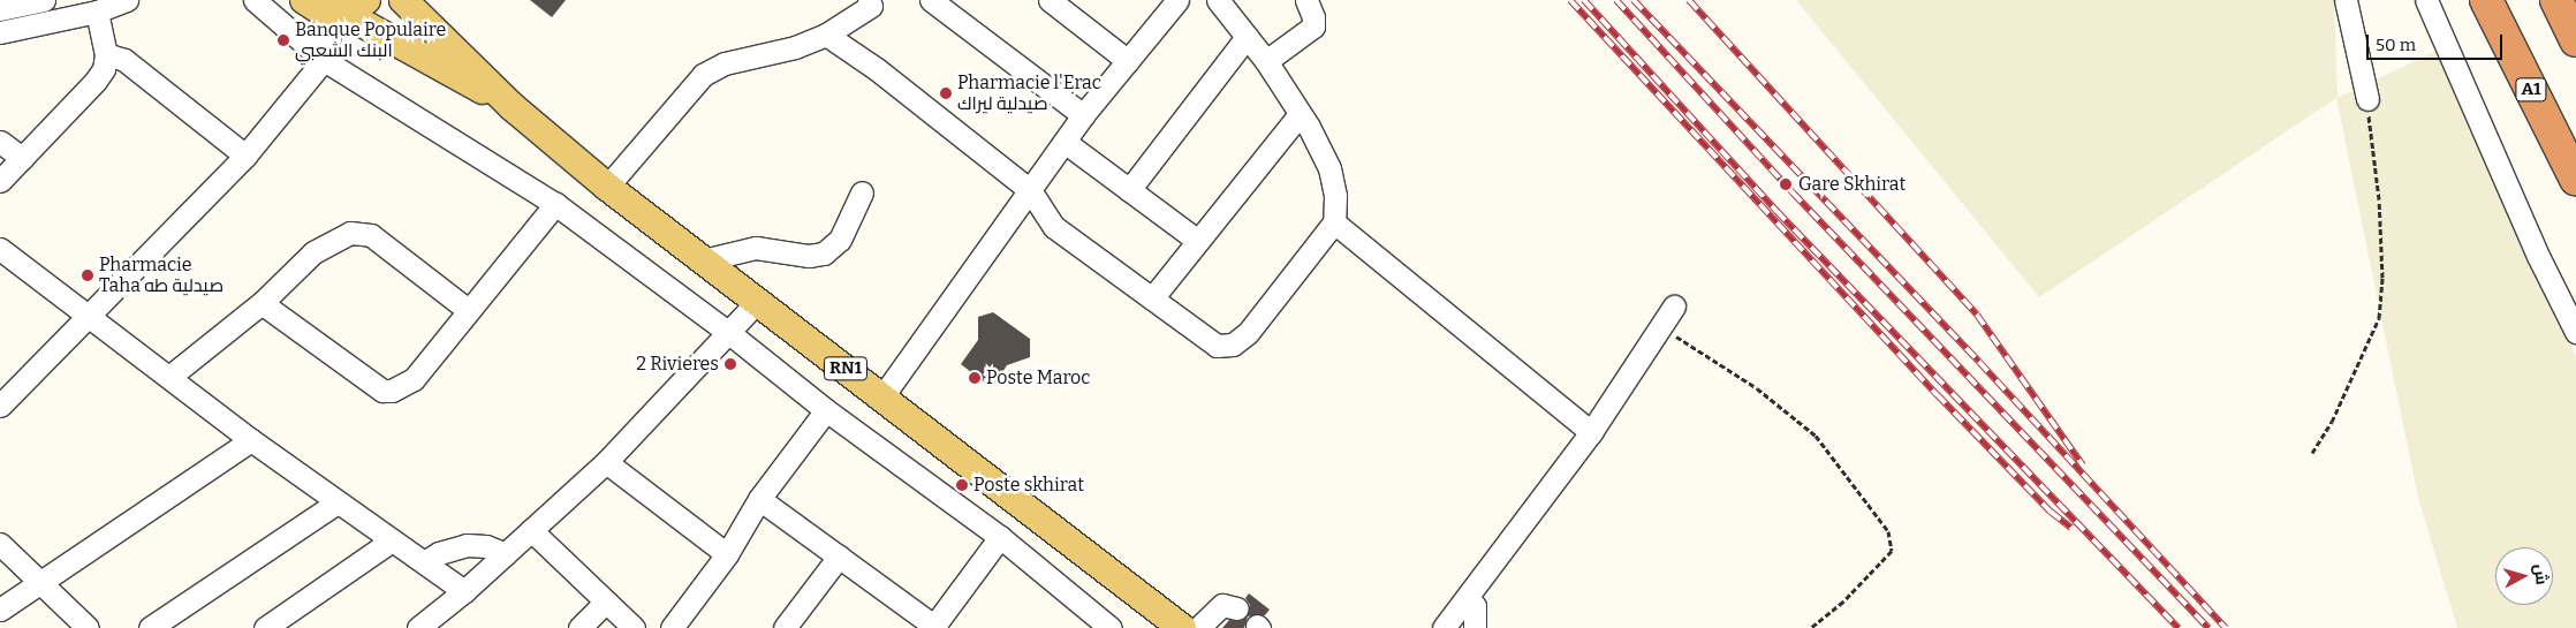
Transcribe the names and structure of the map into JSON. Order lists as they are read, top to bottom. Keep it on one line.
{"streets":{"highway":["A1"],"main road":["RN1"]},"places":["Banque Populaire البنك الشعبي","Pharmacie l'Erac صيدلية ليراك","Gare Skhirat","Pharmacie Taha صيدلية طه","2 Rivieres","Poste Maroc","Poste skhirat"],"scale_bar":"50 m","north":"right"}
